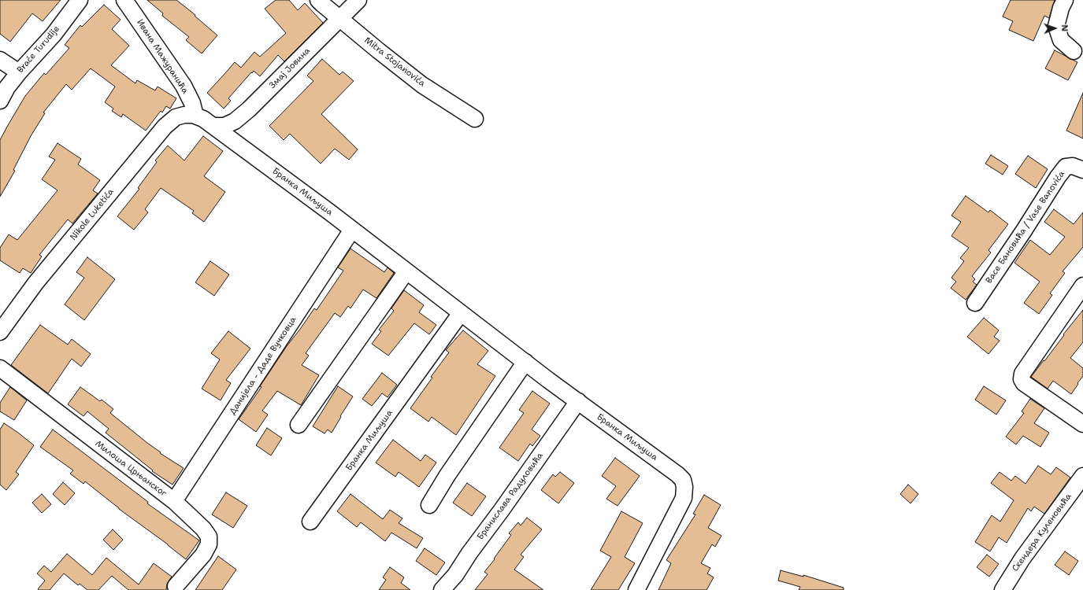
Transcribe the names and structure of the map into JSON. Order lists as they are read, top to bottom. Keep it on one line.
{"streets":{"street":["Braće Turudije","Ивана Мажуранића","Mitra Stojanovića","Змај Јовина","Бранка Миљуша","Nikole Luketića","Васе Бановића / Vase Banovića","Данијела - Даде Вучковца","Милоша Црњанског","Бранислава Радуловића","Скендера Куленовића"]},"crossings":[["Ивана Мажуранића","Бранка Миљуша"],["Ивана Мажуранића","Nikole Luketića"],["Mitra Stojanovića","Змај Јовина"],["Змај Јовина","Бранка Миљуша"],["Бранка Миљуша","Nikole Luketića"],["Бранка Миљуша","Данијела - Даде Вучковца"],["Бранка Миљуша","Бранислава Радуловића"],["Данијела - Даде Вучковца","Милоша Црњанског"]],"north":"right"}
